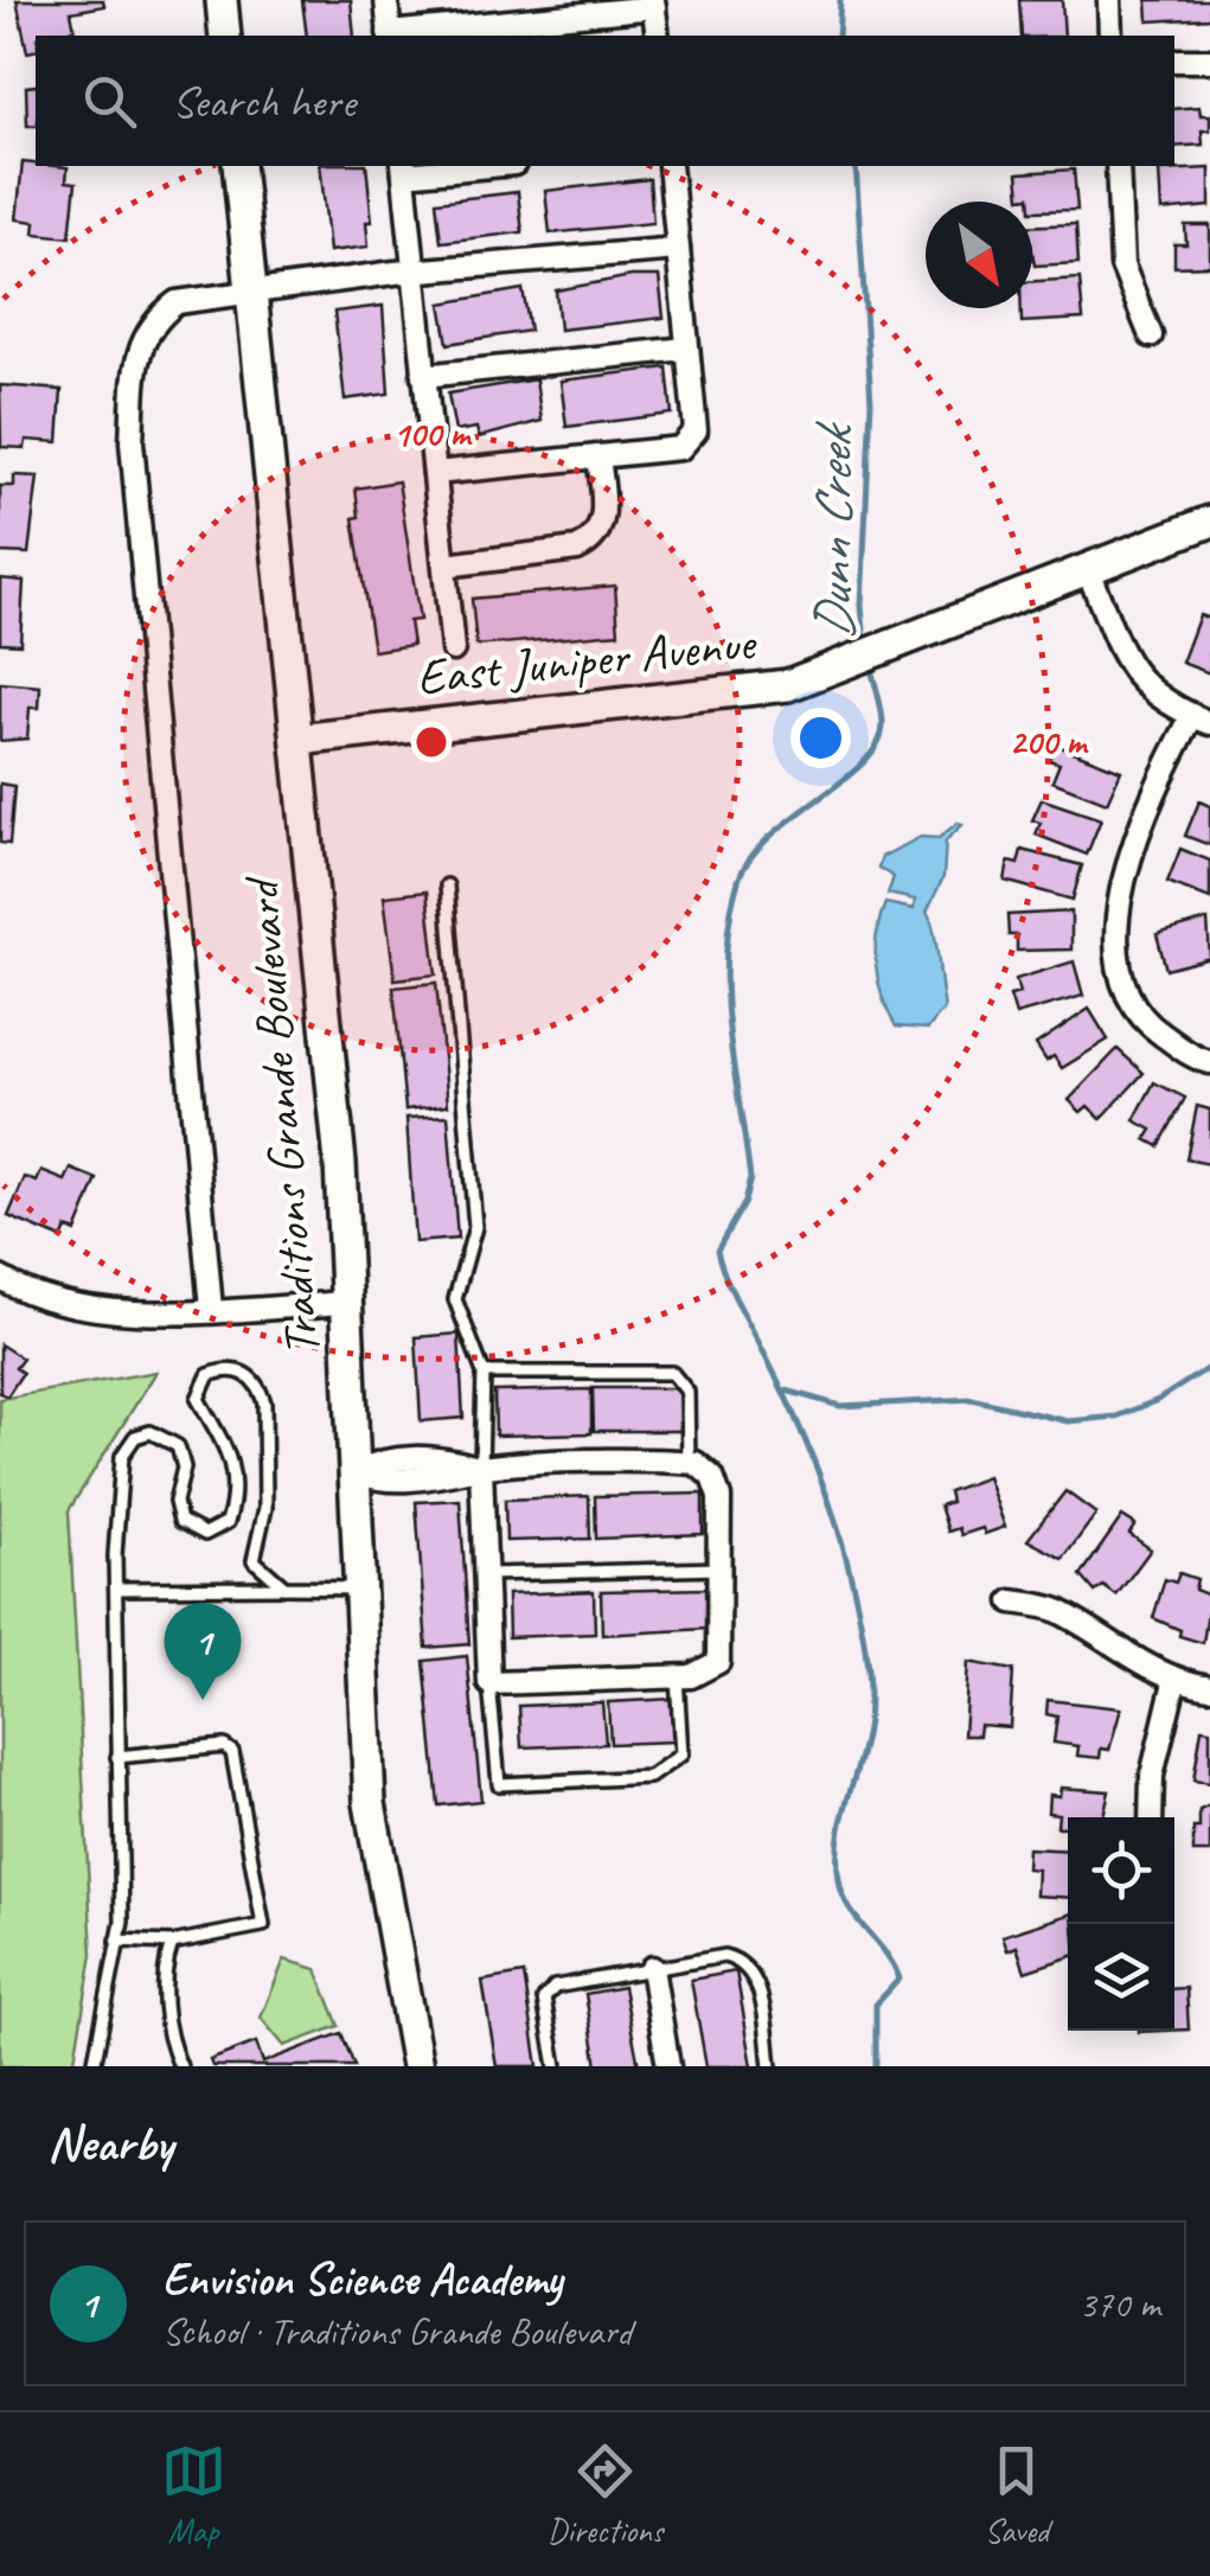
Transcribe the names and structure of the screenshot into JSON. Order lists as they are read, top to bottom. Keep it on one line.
{"streets":{"main road":["East Juniper Avenue","Traditions Grande Boulevard"]},"crossings":[["East Juniper Avenue","Traditions Grande Boulevard"]],"water":["Dunn Creek"],"north":"bottom right","page":{"search":"Search here","pins":"1","heading":"Nearby","list":[{"mark":"1","name":"Envision Science Academy","note":"School · Traditions Grande Boulevard","value":"370 m"}],"nav":["Map","Directions","Saved"]},"rings":["100 m","200 m"]}
